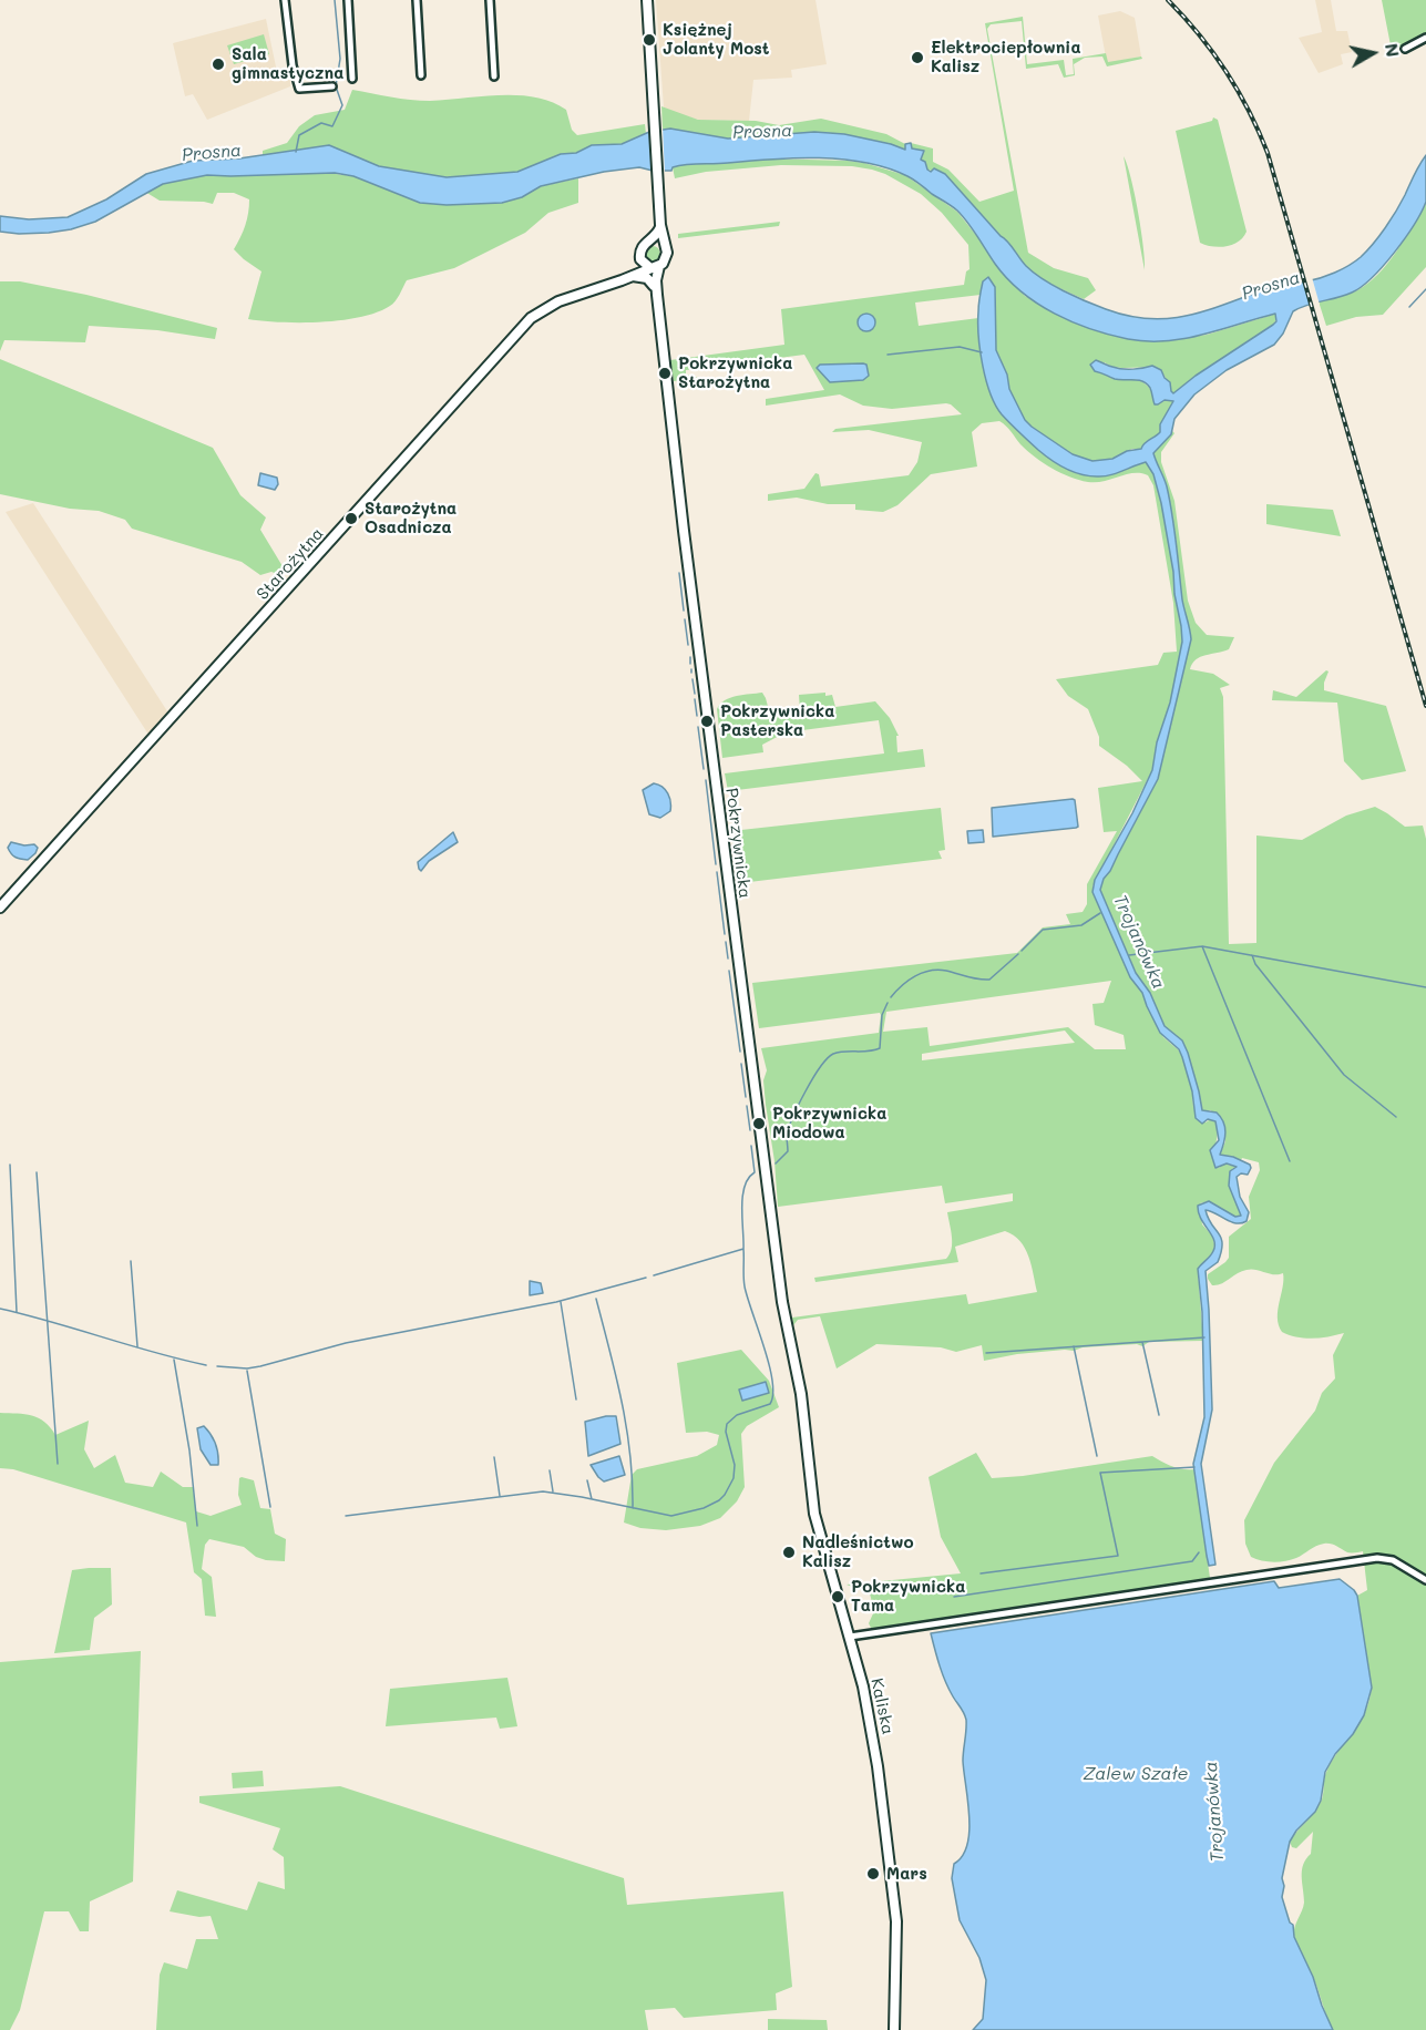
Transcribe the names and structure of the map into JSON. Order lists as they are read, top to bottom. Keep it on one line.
{"streets":{"street":["Starożytna","Pokrzywnicka","Kaliska"]},"crossings":[["Starożytna","Pokrzywnicka"],["Pokrzywnicka","Kaliska"]],"water":["Prosna","Trojanówka","Zalew Szałe"],"places":["Księżnej Jolanty Most","Elektrociepłownia Kalisz","Sala gimnastyczna","Pokrzywnicka Starożytna","Starożytna Osadnicza","Pokrzywnicka Pasterska","Pokrzywnicka Miodowa","Nadleśnictwo Kalisz","Pokrzywnicka Tama","Mars"],"north":"right"}
